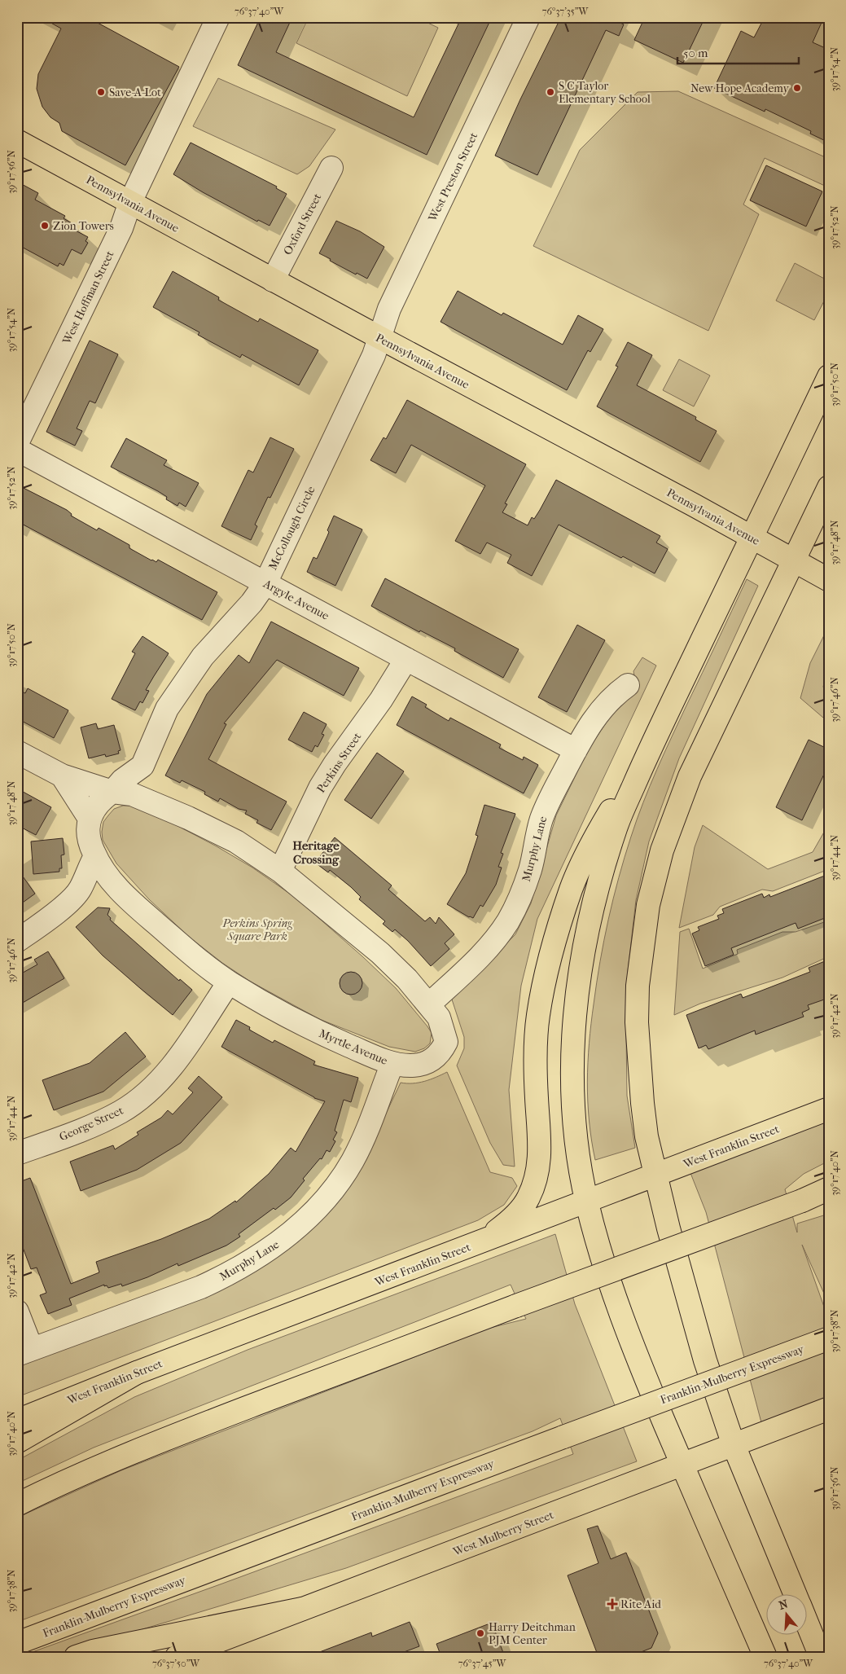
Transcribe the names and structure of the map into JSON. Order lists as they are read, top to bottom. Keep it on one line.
{"streets":{"main road":["Pennsylvania Avenue","West Franklin Street","Franklin-Mulberry Expressway","West Mulberry Street"],"street":["West Preston Street","Oxford Street","West Hoffman Street","McCollough Circle","Argyle Avenue","Perkins Street","Murphy Lane","Myrtle Avenue","George Street"]},"crossings":[["West Preston Street","Pennsylvania Avenue"],["West Preston Street","McCollough Circle"],["Pennsylvania Avenue","Oxford Street"],["Pennsylvania Avenue","West Hoffman Street"],["Pennsylvania Avenue","McCollough Circle"],["McCollough Circle","Argyle Avenue"],["Argyle Avenue","Perkins Street"],["Argyle Avenue","Murphy Lane"],["Perkins Street","Myrtle Avenue"],["Murphy Lane","Myrtle Avenue"],["Myrtle Avenue","George Street"]],"districts":["Heritage Crossing"],"parks":["Perkins Spring Square Park"],"places":{"other":["New Hope Academy","Save-A-Lot","S C Taylor Elementary School","Zion Towers","Harry Deitchman PJM Center"],"health":["Rite Aid"]},"scale_bar":"50 m","north":"top","coordinates":["76°37'40\"W","76°37'35\"W","39°17'54\"N","39°17'56\"N","39°17'52\"N","39°17'50\"N","39°17'48\"N","39°17'46\"N","39°17'44\"N","39°17'42\"N","39°17'40\"N","39°17'38\"N","39°17'36\"N","76°37'50\"W","76°37'45\"W"]}
